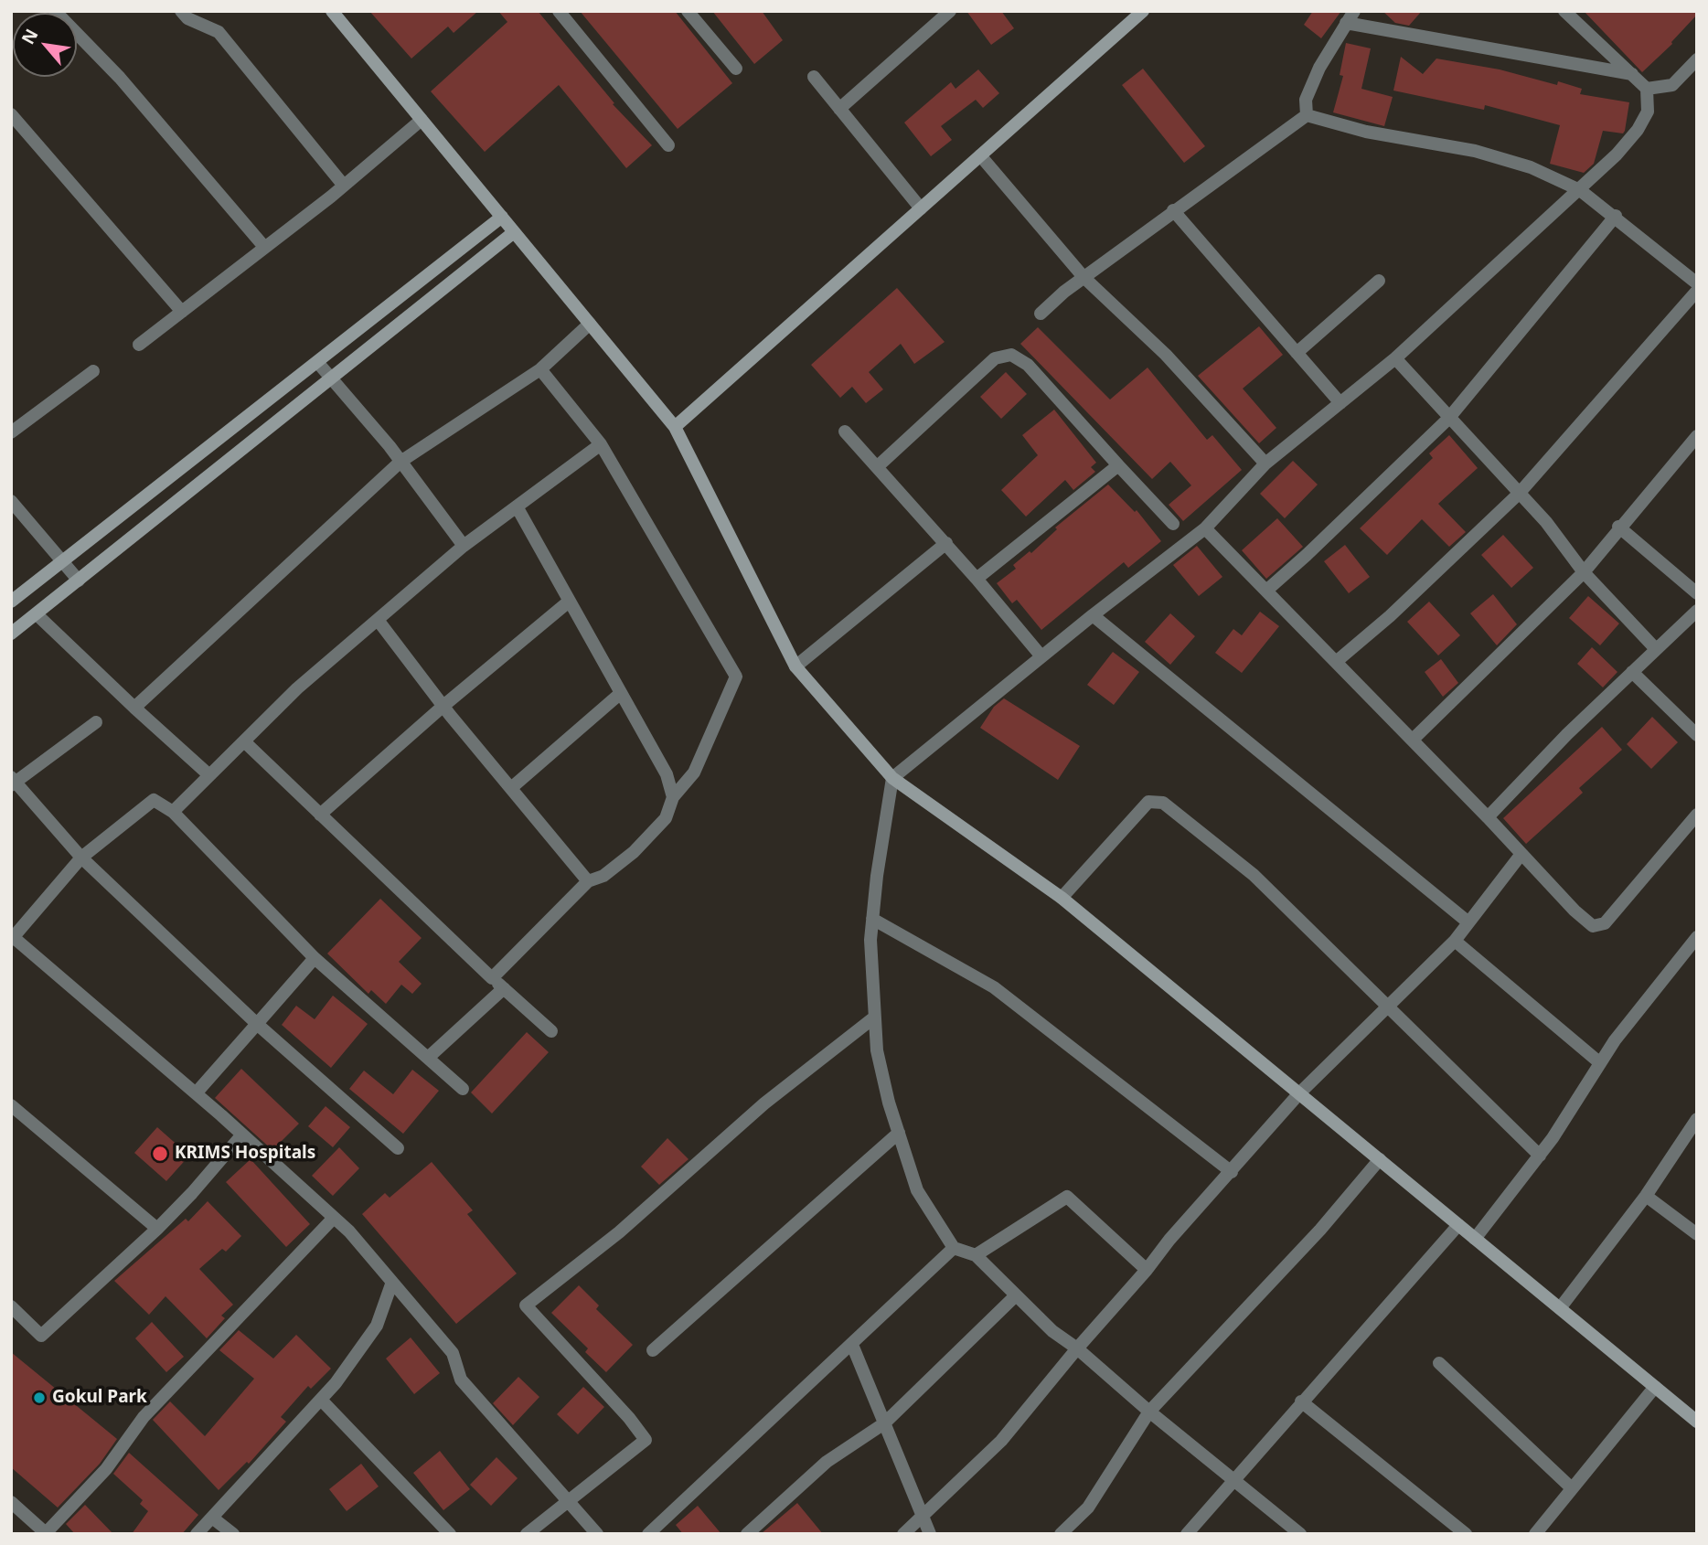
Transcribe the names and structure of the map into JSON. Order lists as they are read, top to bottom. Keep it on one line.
{"places":["KRIMS Hospitals","Gokul Park"],"north":"top left"}
